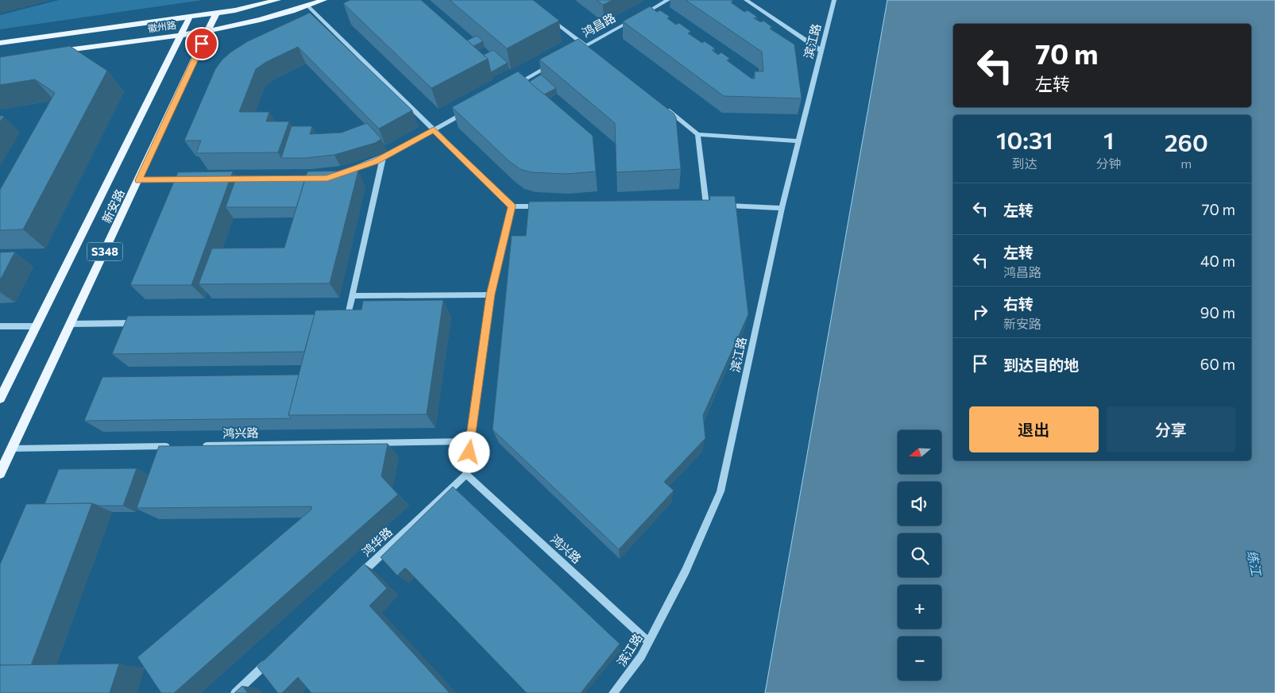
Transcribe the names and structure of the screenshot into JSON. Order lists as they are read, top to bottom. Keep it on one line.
{"streets":{"main road":["徽州路","新安路","S348"],"street":["鸿昌路","滨江路","鸿兴路","鸿华路"]},"crossings":[["徽州路","新安路"],["滨江路","鸿兴路"],["鸿兴路","鸿华路"]],"water":["练江"],"north":"left","page":{"turn":["70 m","左转"],"eta":["10:31","到达","1","分钟","260","m"],"list":[{"name":"左转","value":"70 m"},{"name":"左转","note":"鸿昌路","value":"40 m"},{"name":"右转","note":"新安路","value":"90 m"},{"name":"到达目的地","value":"60 m"}],"buttons":["退出","分享"],"map_buttons":["+","−"]}}
